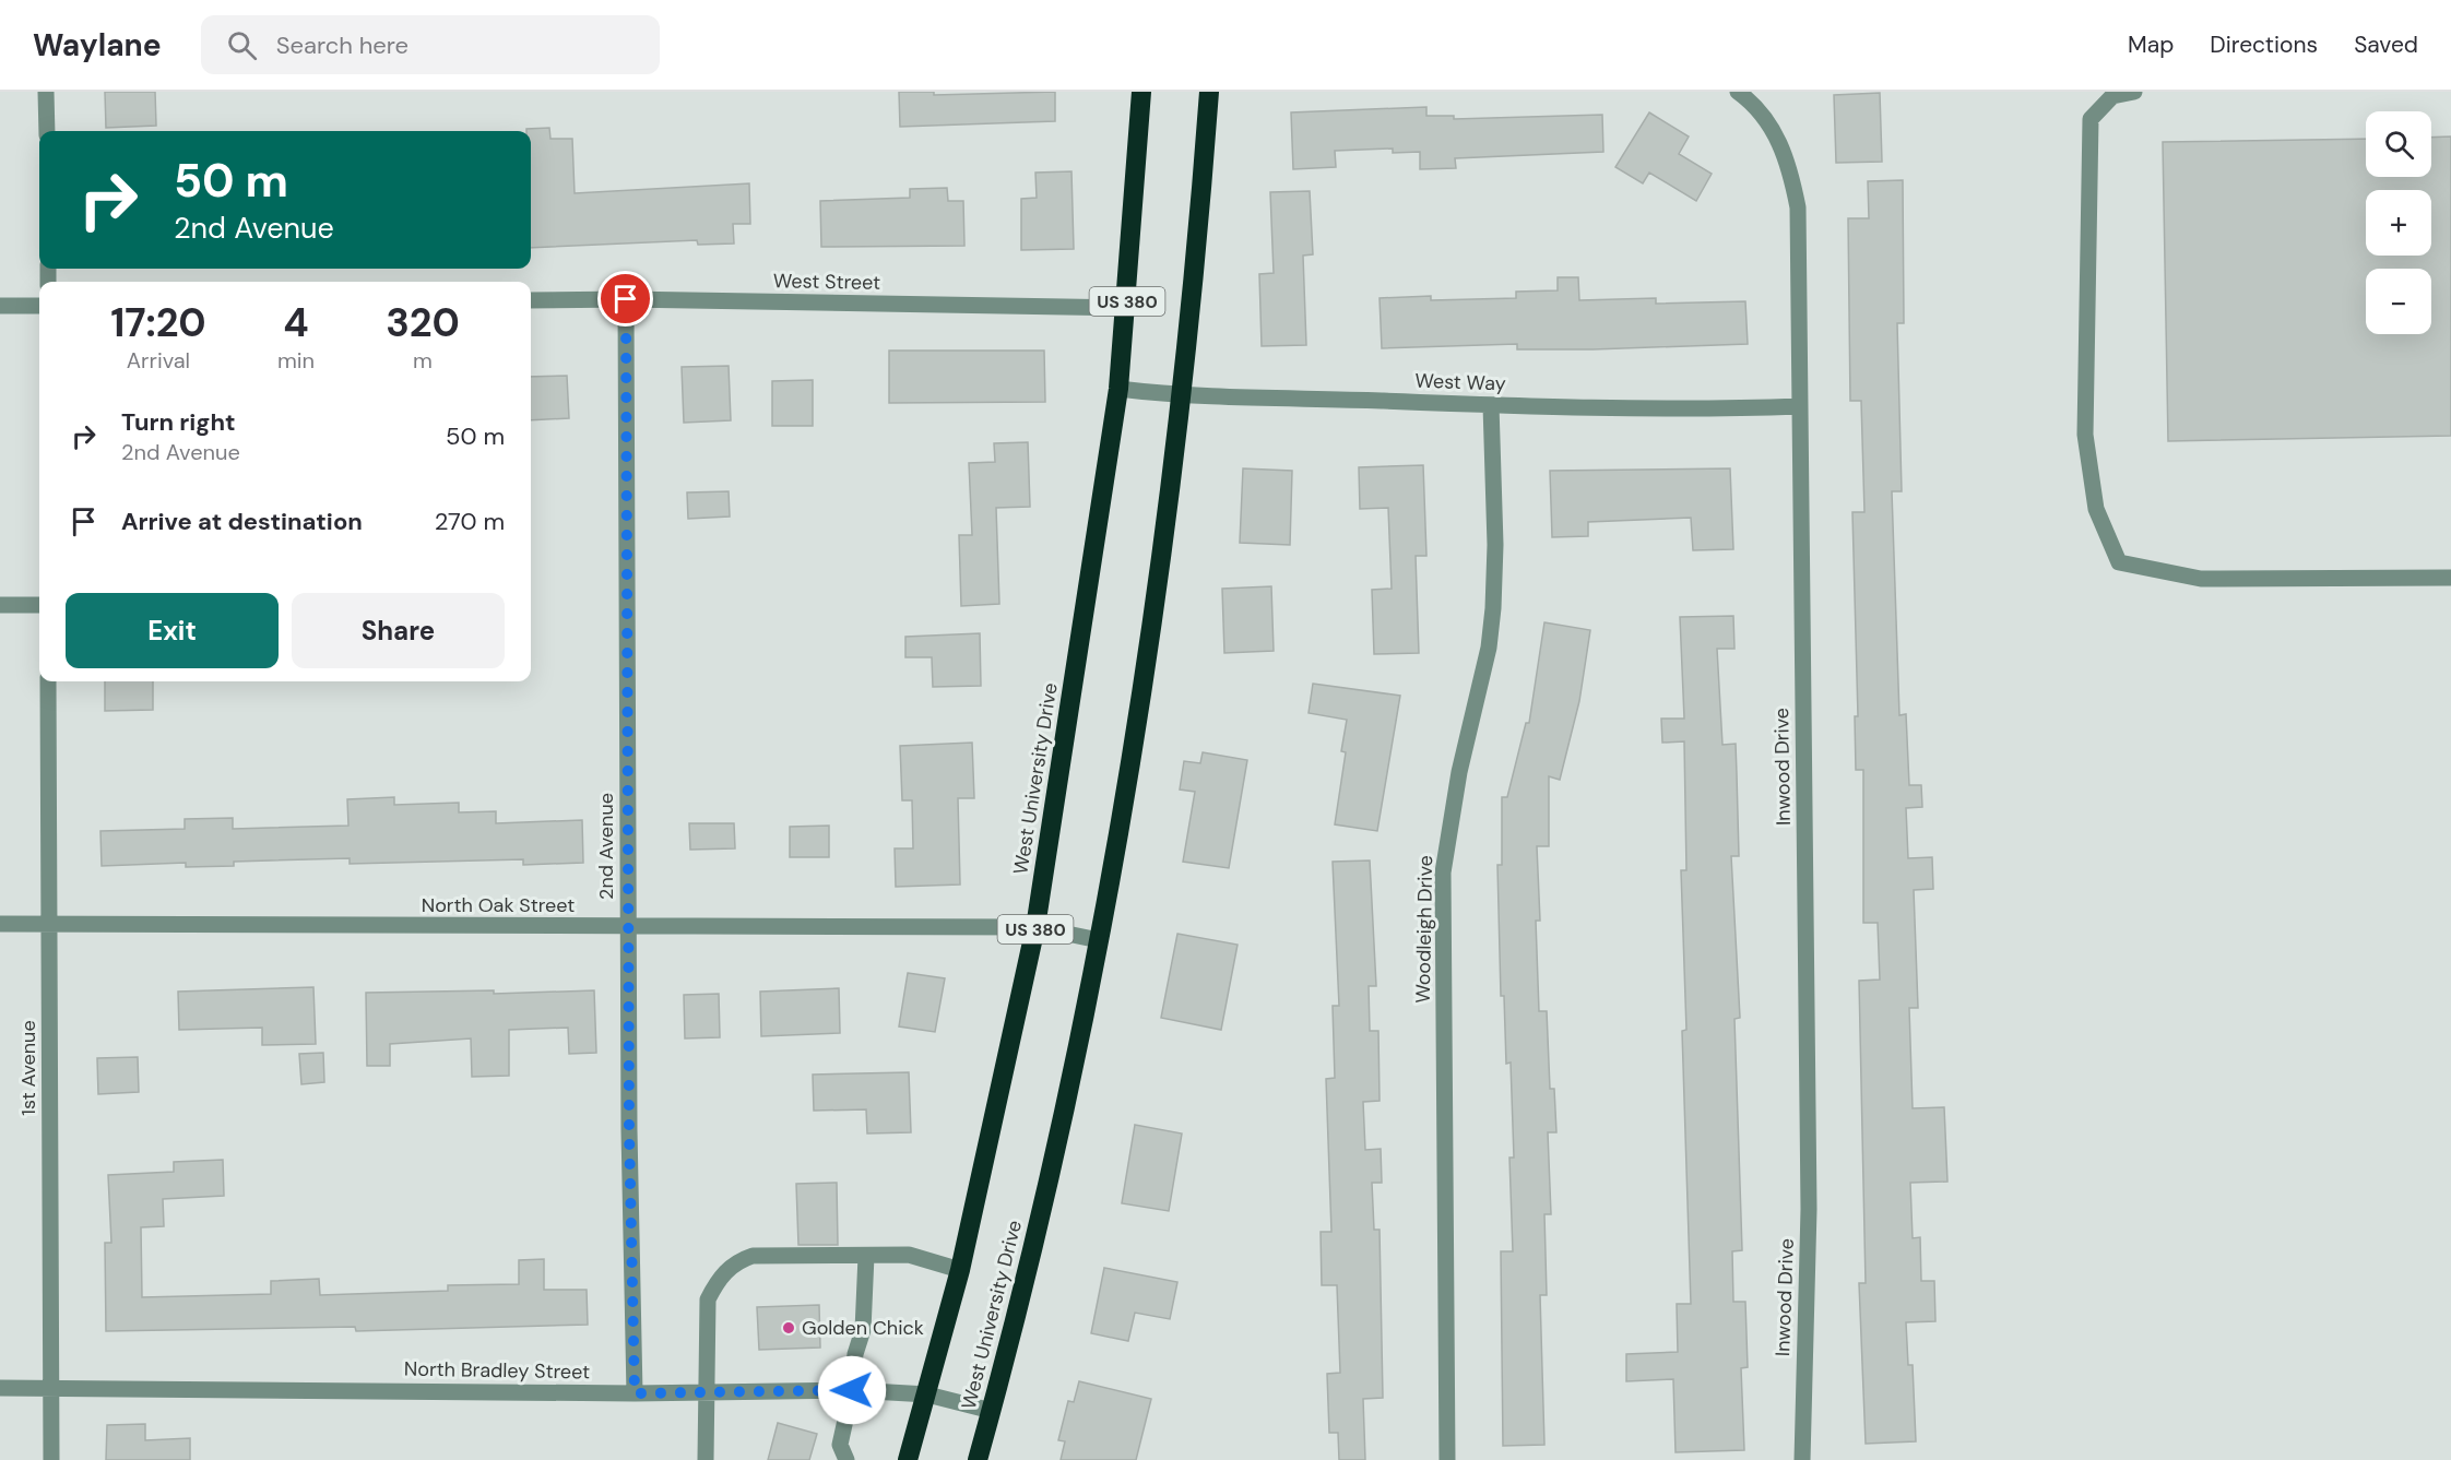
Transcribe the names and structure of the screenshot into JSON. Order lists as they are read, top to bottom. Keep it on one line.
{"streets":{"highway":["US 380","West University Drive"],"street":["West Street","West Way","Inwood Drive","2nd Avenue","North Oak Street","Woodleigh Drive","1st Avenue","North Bradley Street"]},"crossings":[["West Street","West University Drive"],["West Street","2nd Avenue"],["West Way","Inwood Drive"],["West Way","West University Drive"],["West Way","Woodleigh Drive"],["West University Drive","North Oak Street"],["West University Drive","North Bradley Street"],["2nd Avenue","North Oak Street"],["2nd Avenue","North Bradley Street"],["North Oak Street","1st Avenue"],["1st Avenue","North Bradley Street"]],"places":["Golden Chick"],"page":{"header":"Waylane","search":"Search here","nav":["Map","Directions","Saved"],"map_buttons":["+","−"],"turn":["50 m","2nd Avenue"],"eta":["17:20","Arrival","4","min","320","m"],"list":[{"name":"Turn right","note":"2nd Avenue","value":"50 m"},{"name":"Arrive at destination","value":"270 m"}],"buttons":["Exit","Share"]}}
